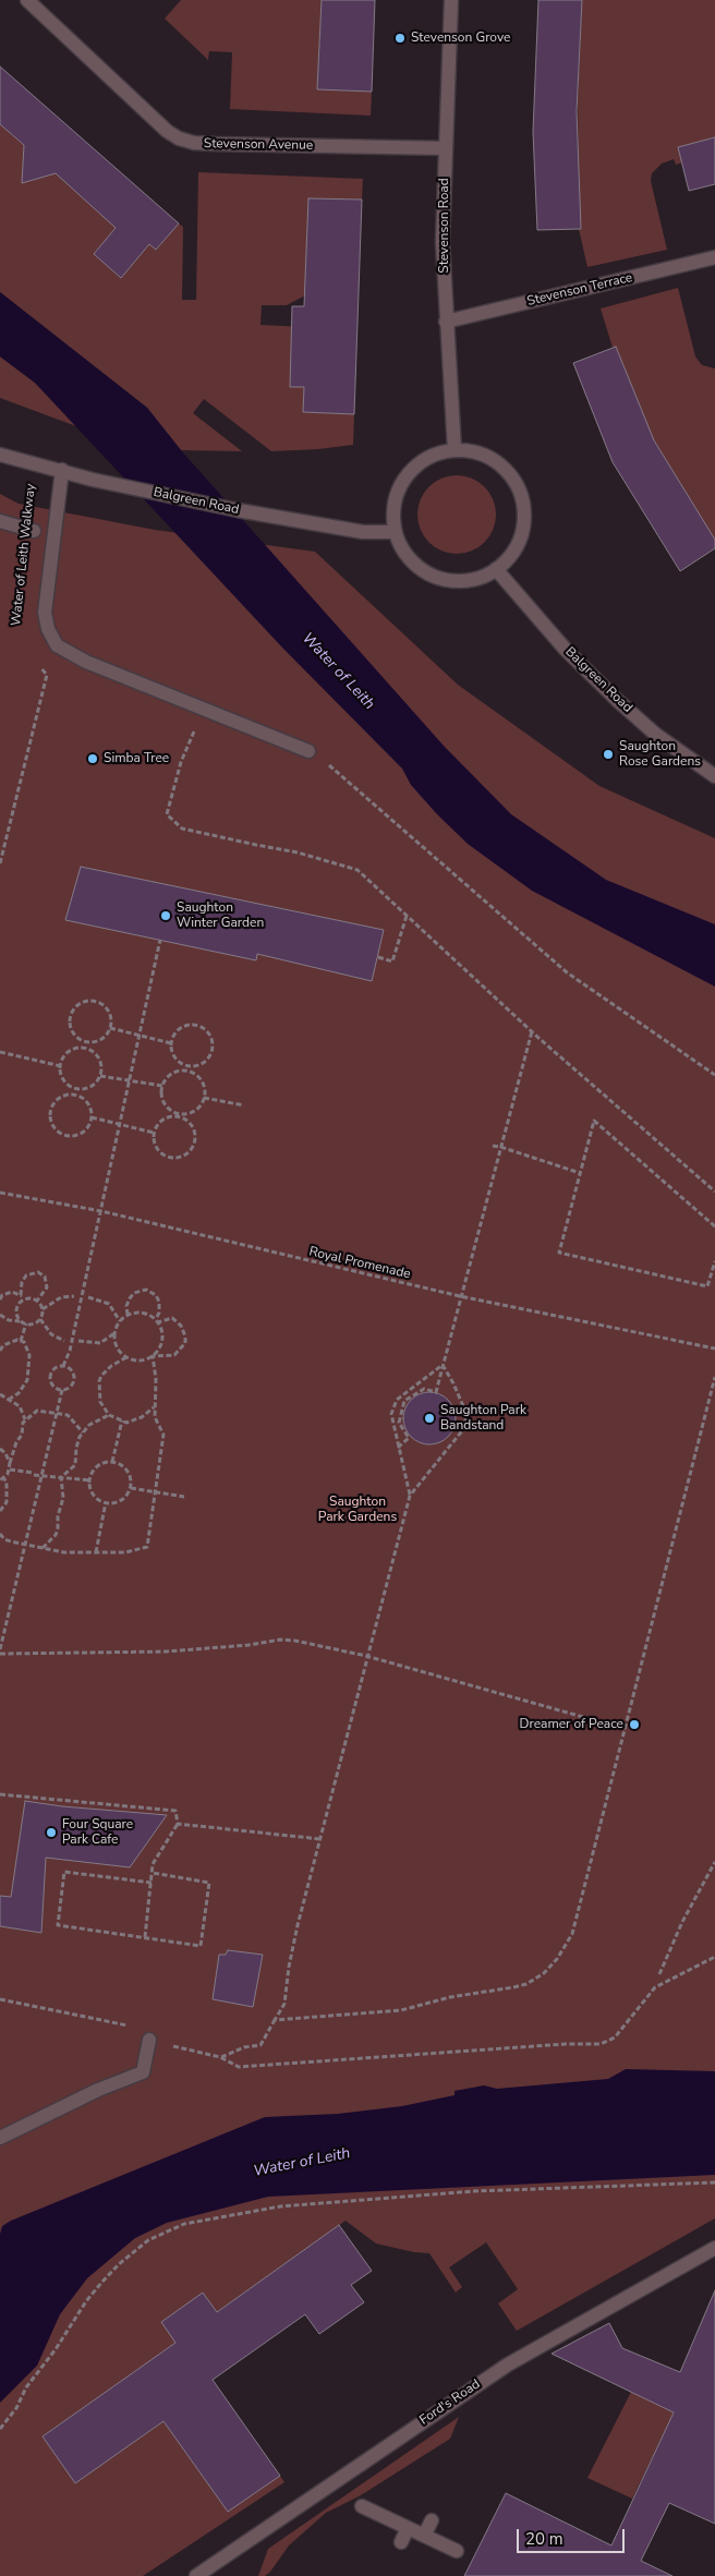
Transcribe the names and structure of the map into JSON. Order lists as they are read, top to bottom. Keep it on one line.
{"streets":{"street":["Stevenson Avenue","Stevenson Road","Stevenson Terrace","Balgreen Road","Ford's Road"],"path":["Royal Promenade"]},"crossings":[["Stevenson Avenue","Stevenson Road"],["Stevenson Road","Stevenson Terrace"],["Stevenson Road","Balgreen Road"]],"water":["Water of Leith"],"parks":["Saughton Park Gardens"],"places":["Stevenson Grove","Saughton Rose Gardens","Simba Tree","Saughton Winter Garden","Saughton Park Bandstand","Dreamer of Peace","Four Square Park Cafe"],"scale_bar":"20 m"}
